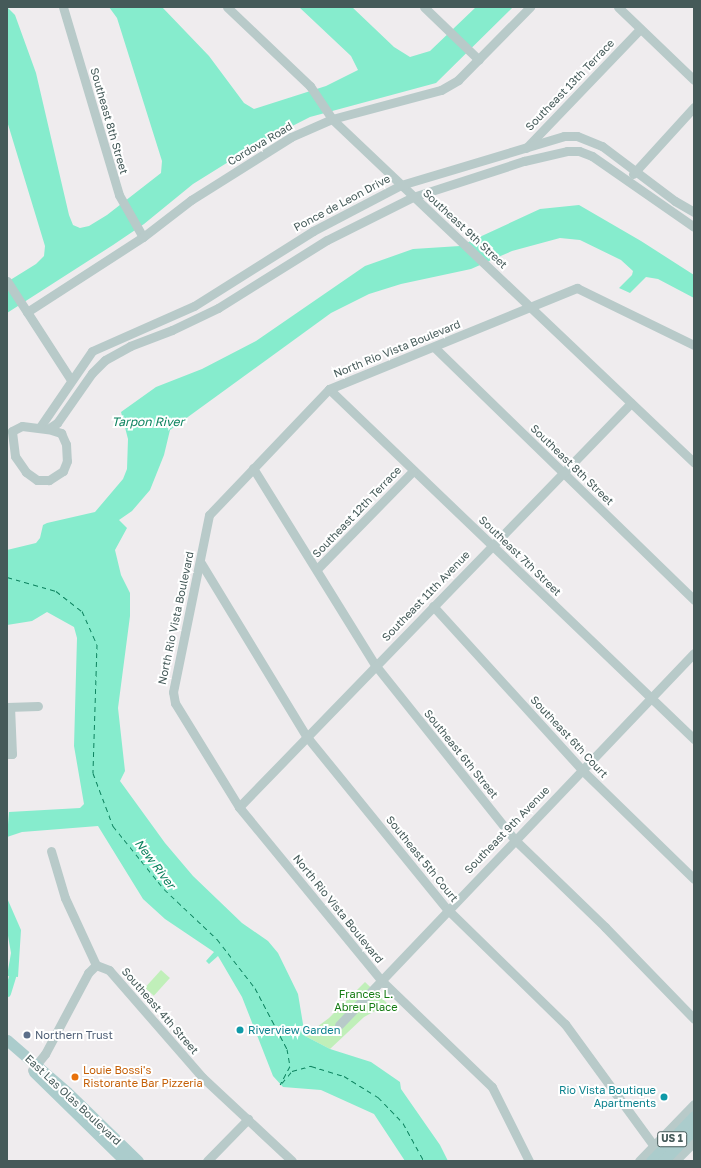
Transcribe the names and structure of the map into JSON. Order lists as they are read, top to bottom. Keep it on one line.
{"streets":{"main road":["East Las Olas Boulevard","US 1"],"street":["Southeast 13th Terrace","Southeast 8th Street","Cordova Road","Ponce de Leon Drive","Southeast 9th Street","North Rio Vista Boulevard","Southeast 12th Terrace","Southeast 7th Street","Southeast 11th Avenue","Southeast 6th Court","Southeast 6th Street","Southeast 9th Avenue","Southeast 5th Court","Southeast 4th Street"]},"crossings":[["Southeast 13th Terrace","Ponce de Leon Drive"],["Southeast 8th Street","Cordova Road"],["Southeast 8th Street","North Rio Vista Boulevard"],["Southeast 8th Street","Southeast 11th Avenue"],["Cordova Road","Southeast 9th Street"],["Ponce de Leon Drive","Southeast 9th Street"],["Southeast 9th Street","North Rio Vista Boulevard"],["Southeast 9th Street","Southeast 11th Avenue"],["North Rio Vista Boulevard","Southeast 7th Street"],["North Rio Vista Boulevard","Southeast 11th Avenue"],["North Rio Vista Boulevard","Southeast 6th Street"],["North Rio Vista Boulevard","Southeast 9th Avenue"],["North Rio Vista Boulevard","Southeast 5th Court"],["Southeast 12th Terrace","Southeast 7th Street"],["Southeast 12th Terrace","Southeast 6th Street"],["Southeast 7th Street","Southeast 11th Avenue"],["Southeast 7th Street","Southeast 9th Avenue"],["Southeast 11th Avenue","Southeast 6th Court"],["Southeast 11th Avenue","Southeast 6th Street"],["Southeast 11th Avenue","Southeast 5th Court"],["Southeast 6th Court","Southeast 9th Avenue"],["Southeast 6th Street","Southeast 9th Avenue"],["Southeast 9th Avenue","Southeast 5th Court"]],"water":["Tarpon River","New River"],"parks":["Frances L. Abreu Place"],"places":["Riverview Garden","Northern Trust","Louie Bossi's Ristorante Bar Pizzeria","Rio Vista Boutique Apartments"]}
